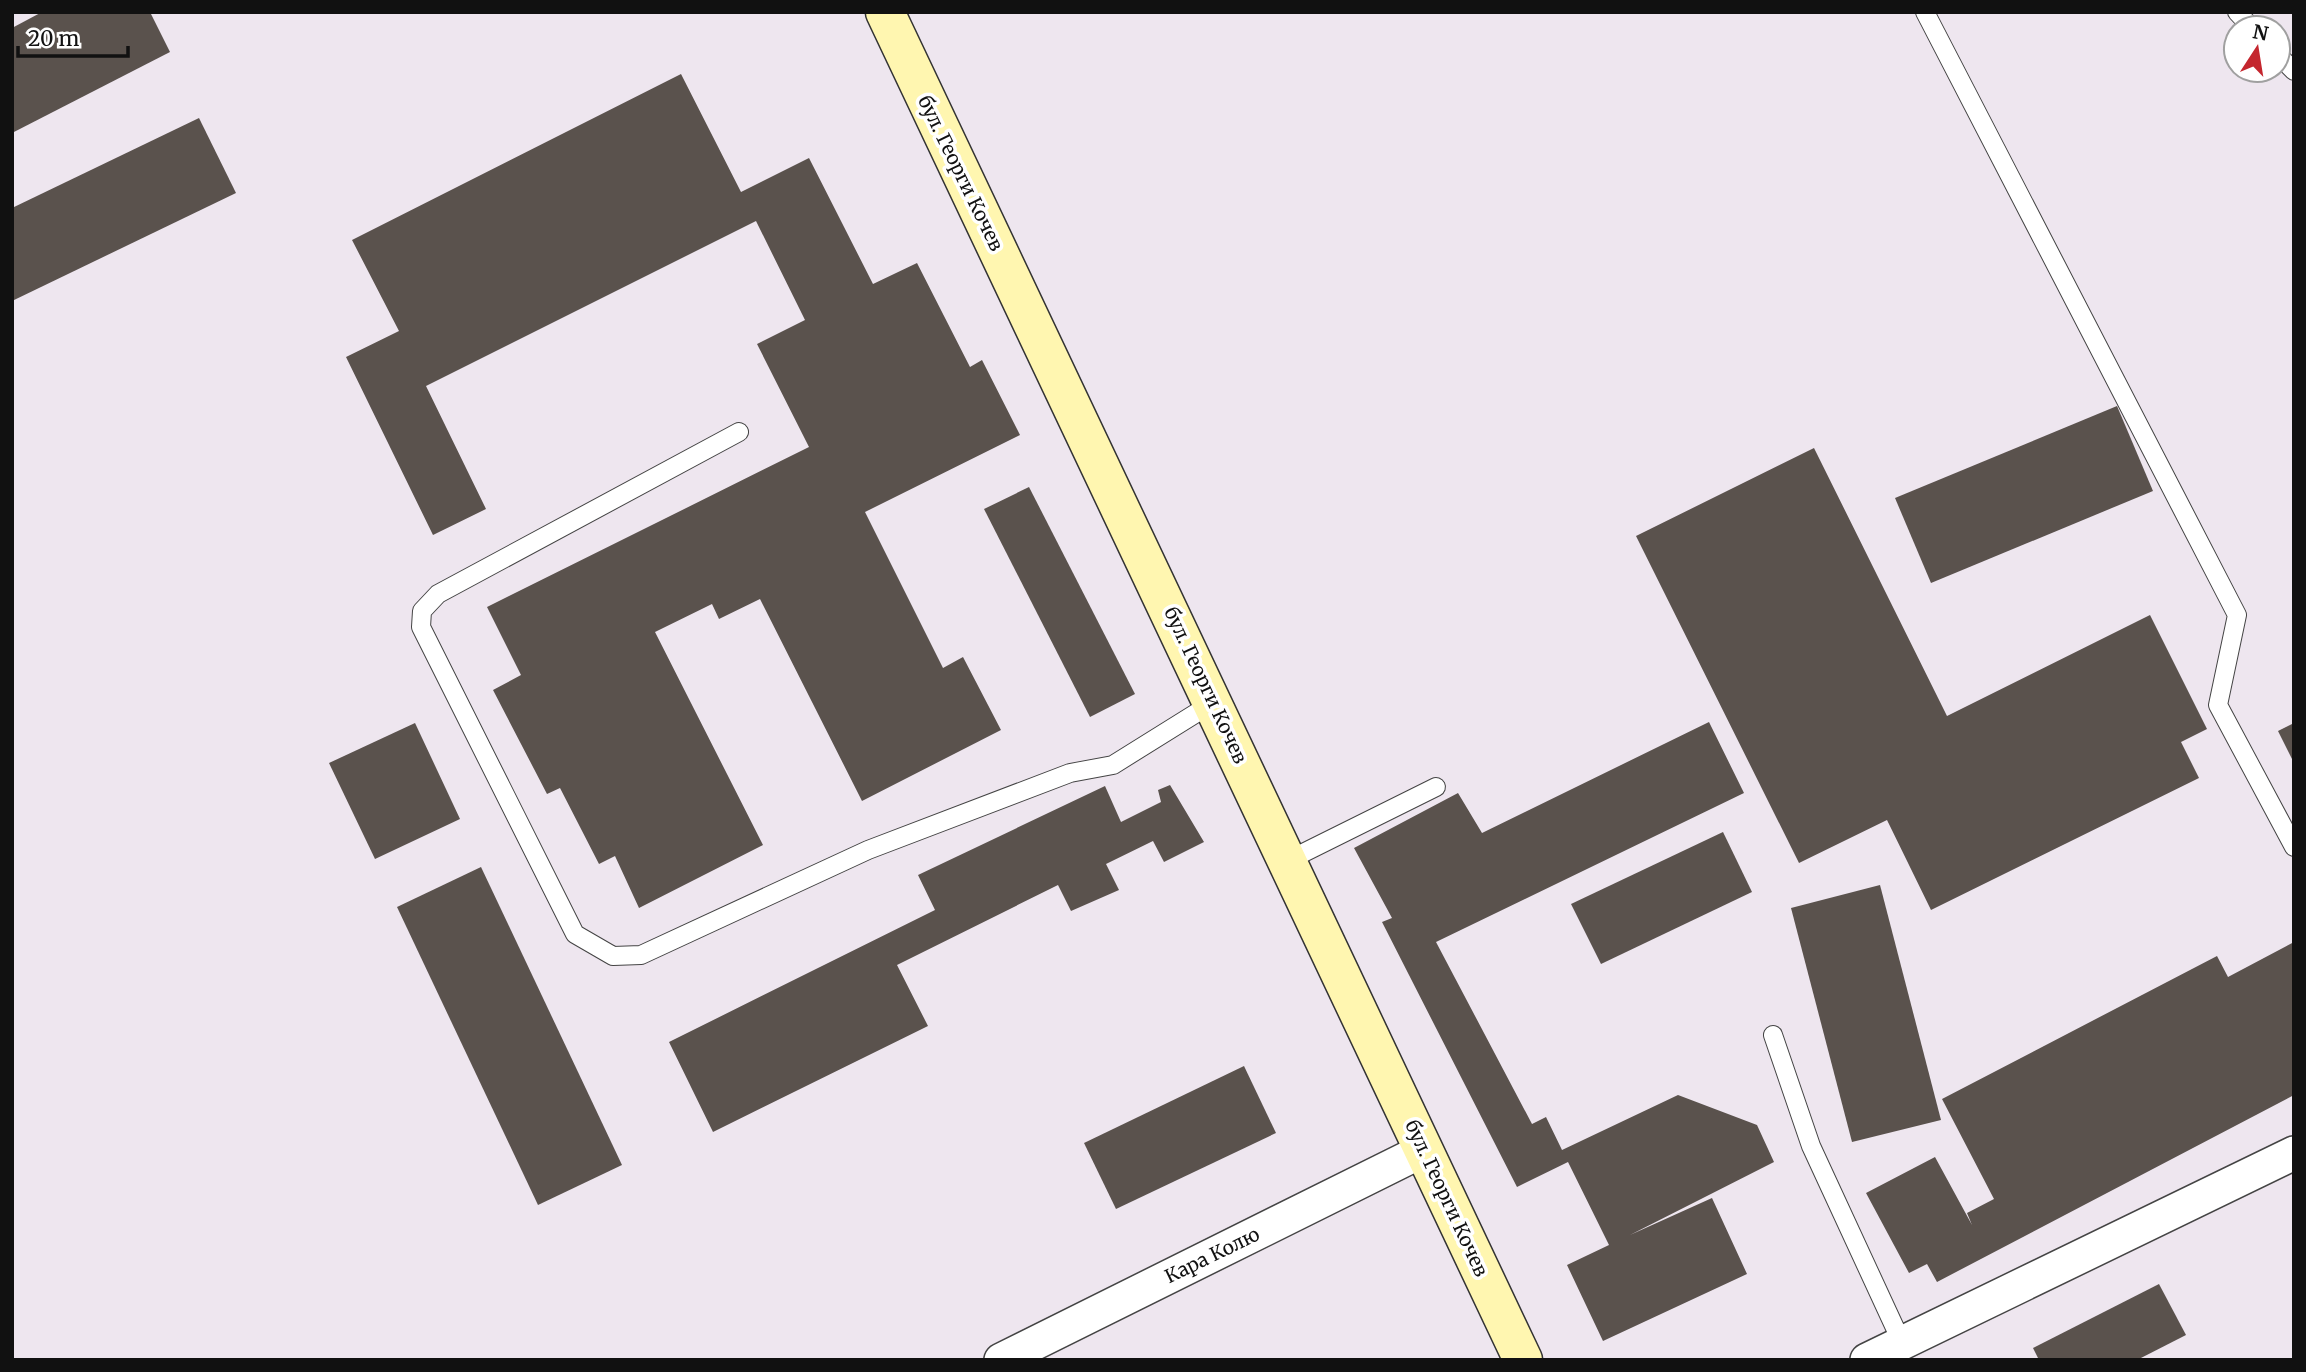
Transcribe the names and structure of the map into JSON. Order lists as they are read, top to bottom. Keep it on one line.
{"streets":{"main road":["бул. Георги Кочев"],"street":["Кара Колю"]},"crossings":[["бул. Георги Кочев","Кара Колю"]],"scale_bar":"20 m","north":"top"}
